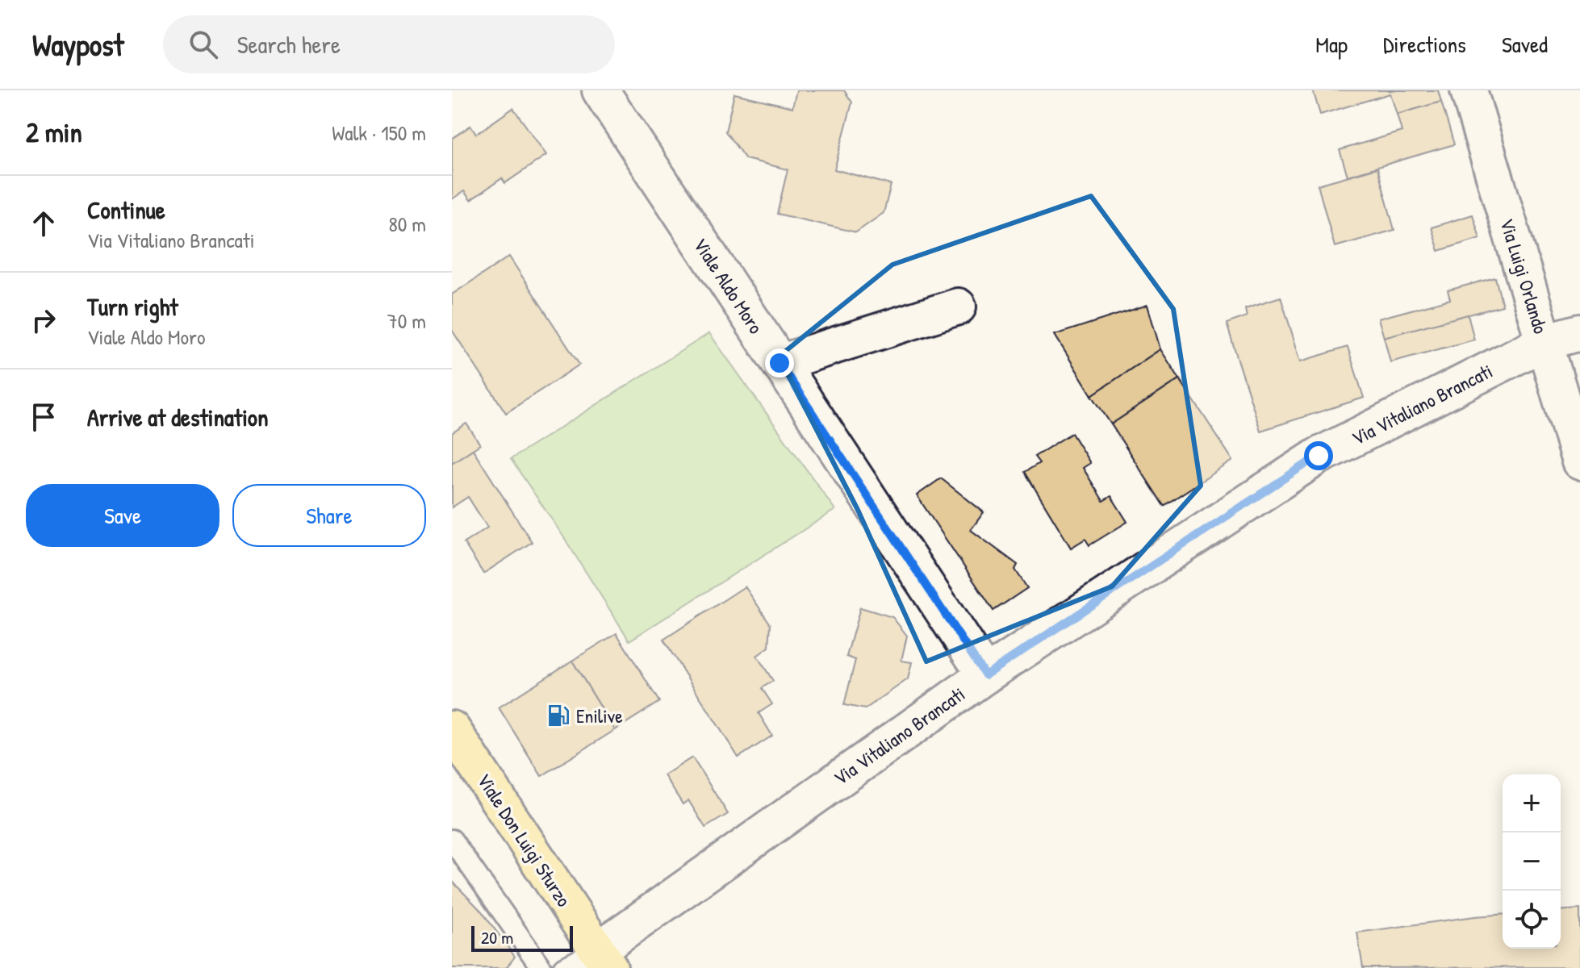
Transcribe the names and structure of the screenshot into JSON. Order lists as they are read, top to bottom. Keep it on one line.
{"streets":{"main road":["Viale Don Luigi Sturzo"],"street":["Via Luigi Orlando","Viale Aldo Moro","Via Vitaliano Brancati"]},"crossings":[["Via Luigi Orlando","Via Vitaliano Brancati"],["Viale Aldo Moro","Via Vitaliano Brancati"],["Via Vitaliano Brancati","Viale Don Luigi Sturzo"]],"places":{"fuel station":["Enilive"]},"scale_bar":"20 m","page":{"header":"Waypost","search":"Search here","nav":["Map","Directions","Saved"],"heading":["2 min","Walk · 150 m"],"list":[["Continue","Via Vitaliano Brancati","80 m"],["Turn right","Viale Aldo Moro","70 m"],"Arrive at destination"],"buttons":["Save","Share"],"map_buttons":["+","−"],"scale":"20 m"}}
